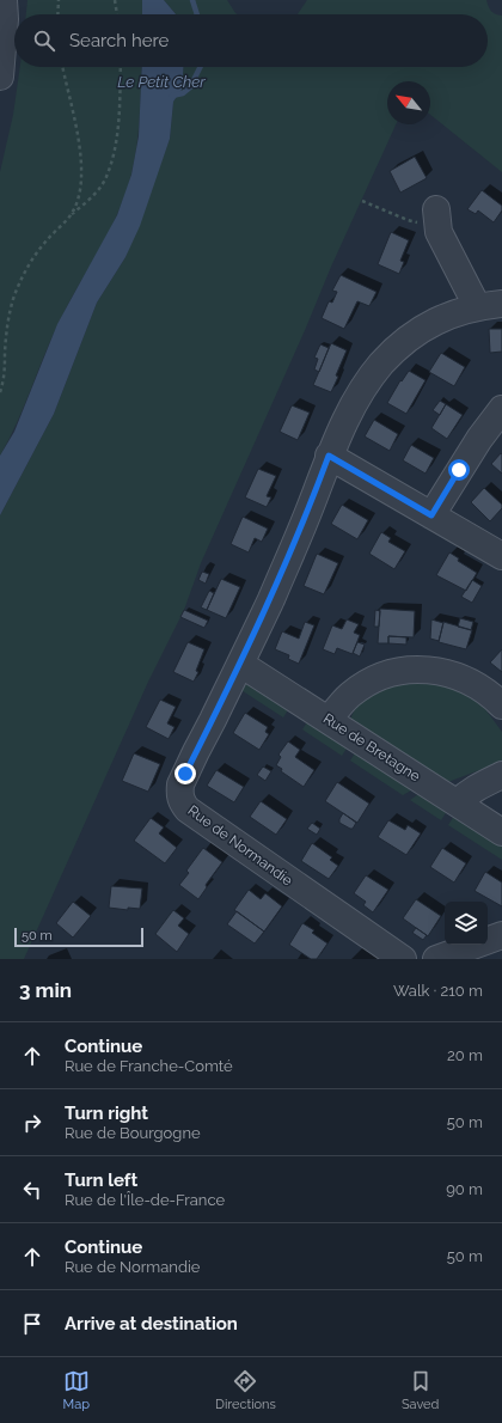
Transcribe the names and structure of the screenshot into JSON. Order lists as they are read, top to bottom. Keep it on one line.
{"streets":{"street":["Rue de Bretagne","Rue de Normandie"]},"crossings":[["Rue de Bretagne","Rue de Normandie"]],"water":["Le Petit Cher"],"scale_bar":"50 m","north":"top left","page":{"search":"Search here","scale":"50 m","heading":["3 min","Walk · 210 m"],"list":[["Continue","Rue de Franche-Comté","20 m"],["Turn right","Rue de Bourgogne","50 m"],["Turn left","Rue de l'Île-de-France","90 m"],["Continue","Rue de Normandie","50 m"],"Arrive at destination"],"nav":["Map","Directions","Saved"]}}
